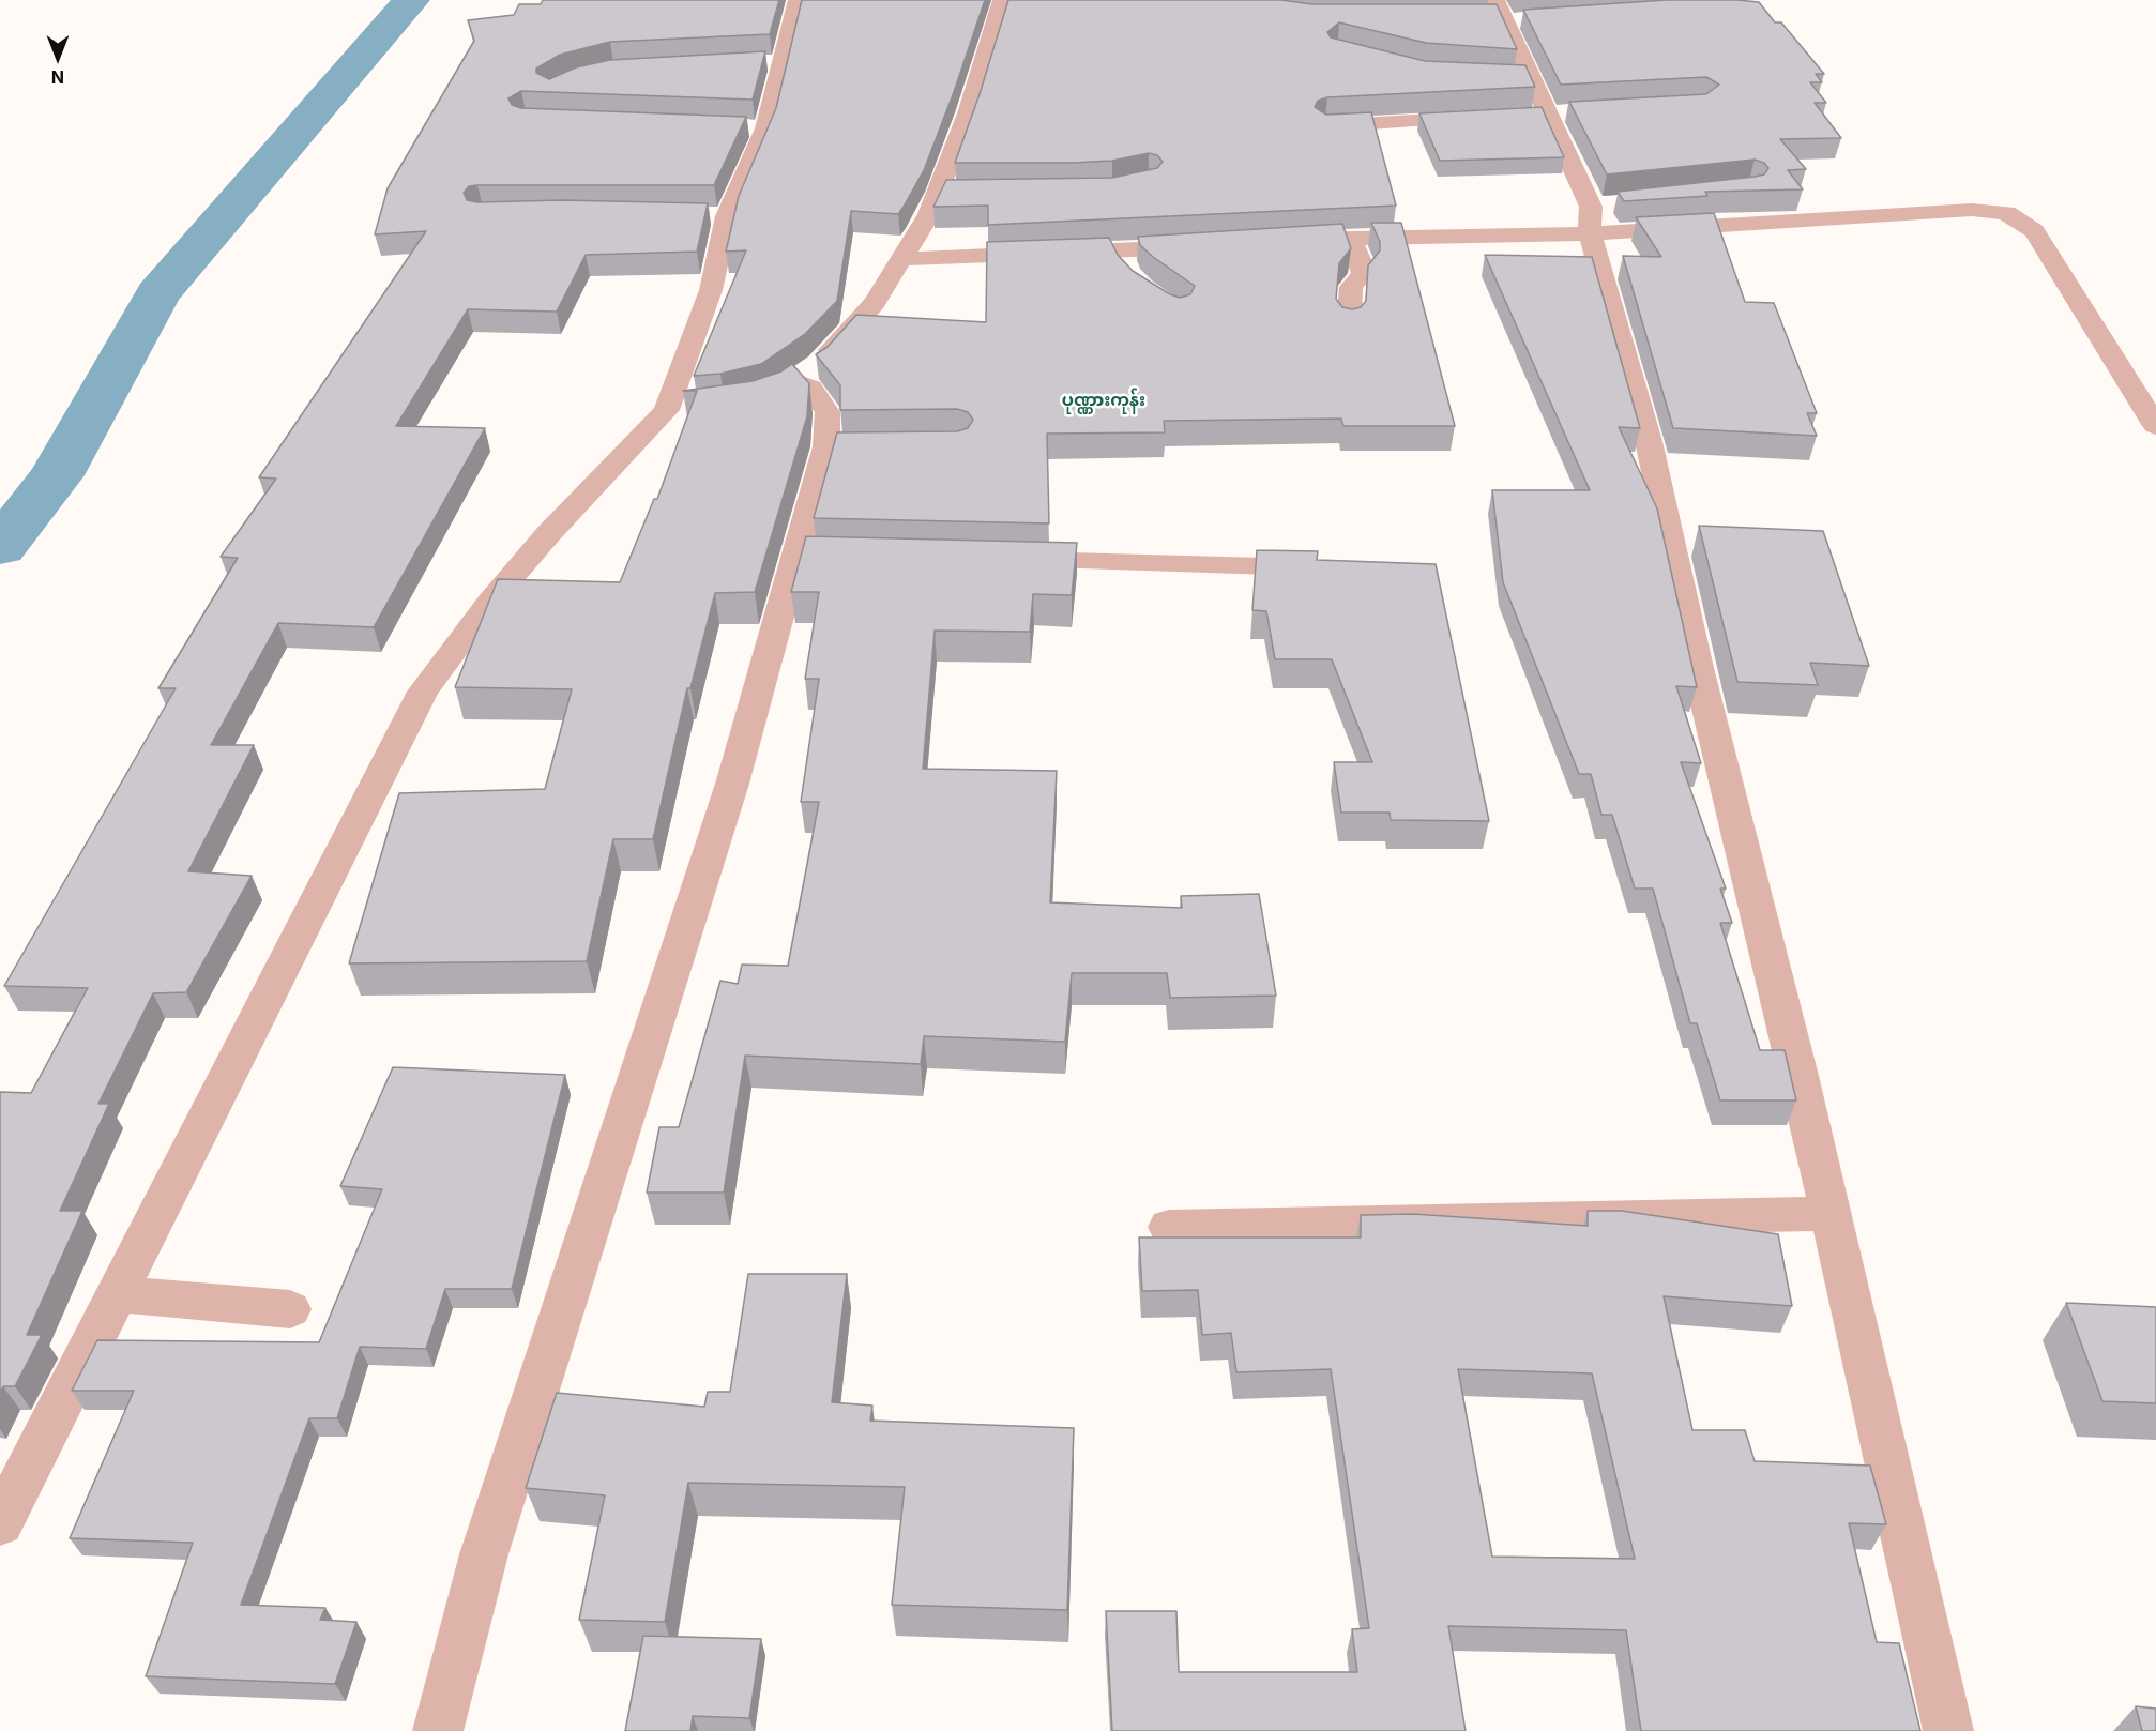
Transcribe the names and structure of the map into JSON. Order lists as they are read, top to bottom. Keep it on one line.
{"districts":["ပုဏ္ဏားကုန်း"],"north":"bottom"}
